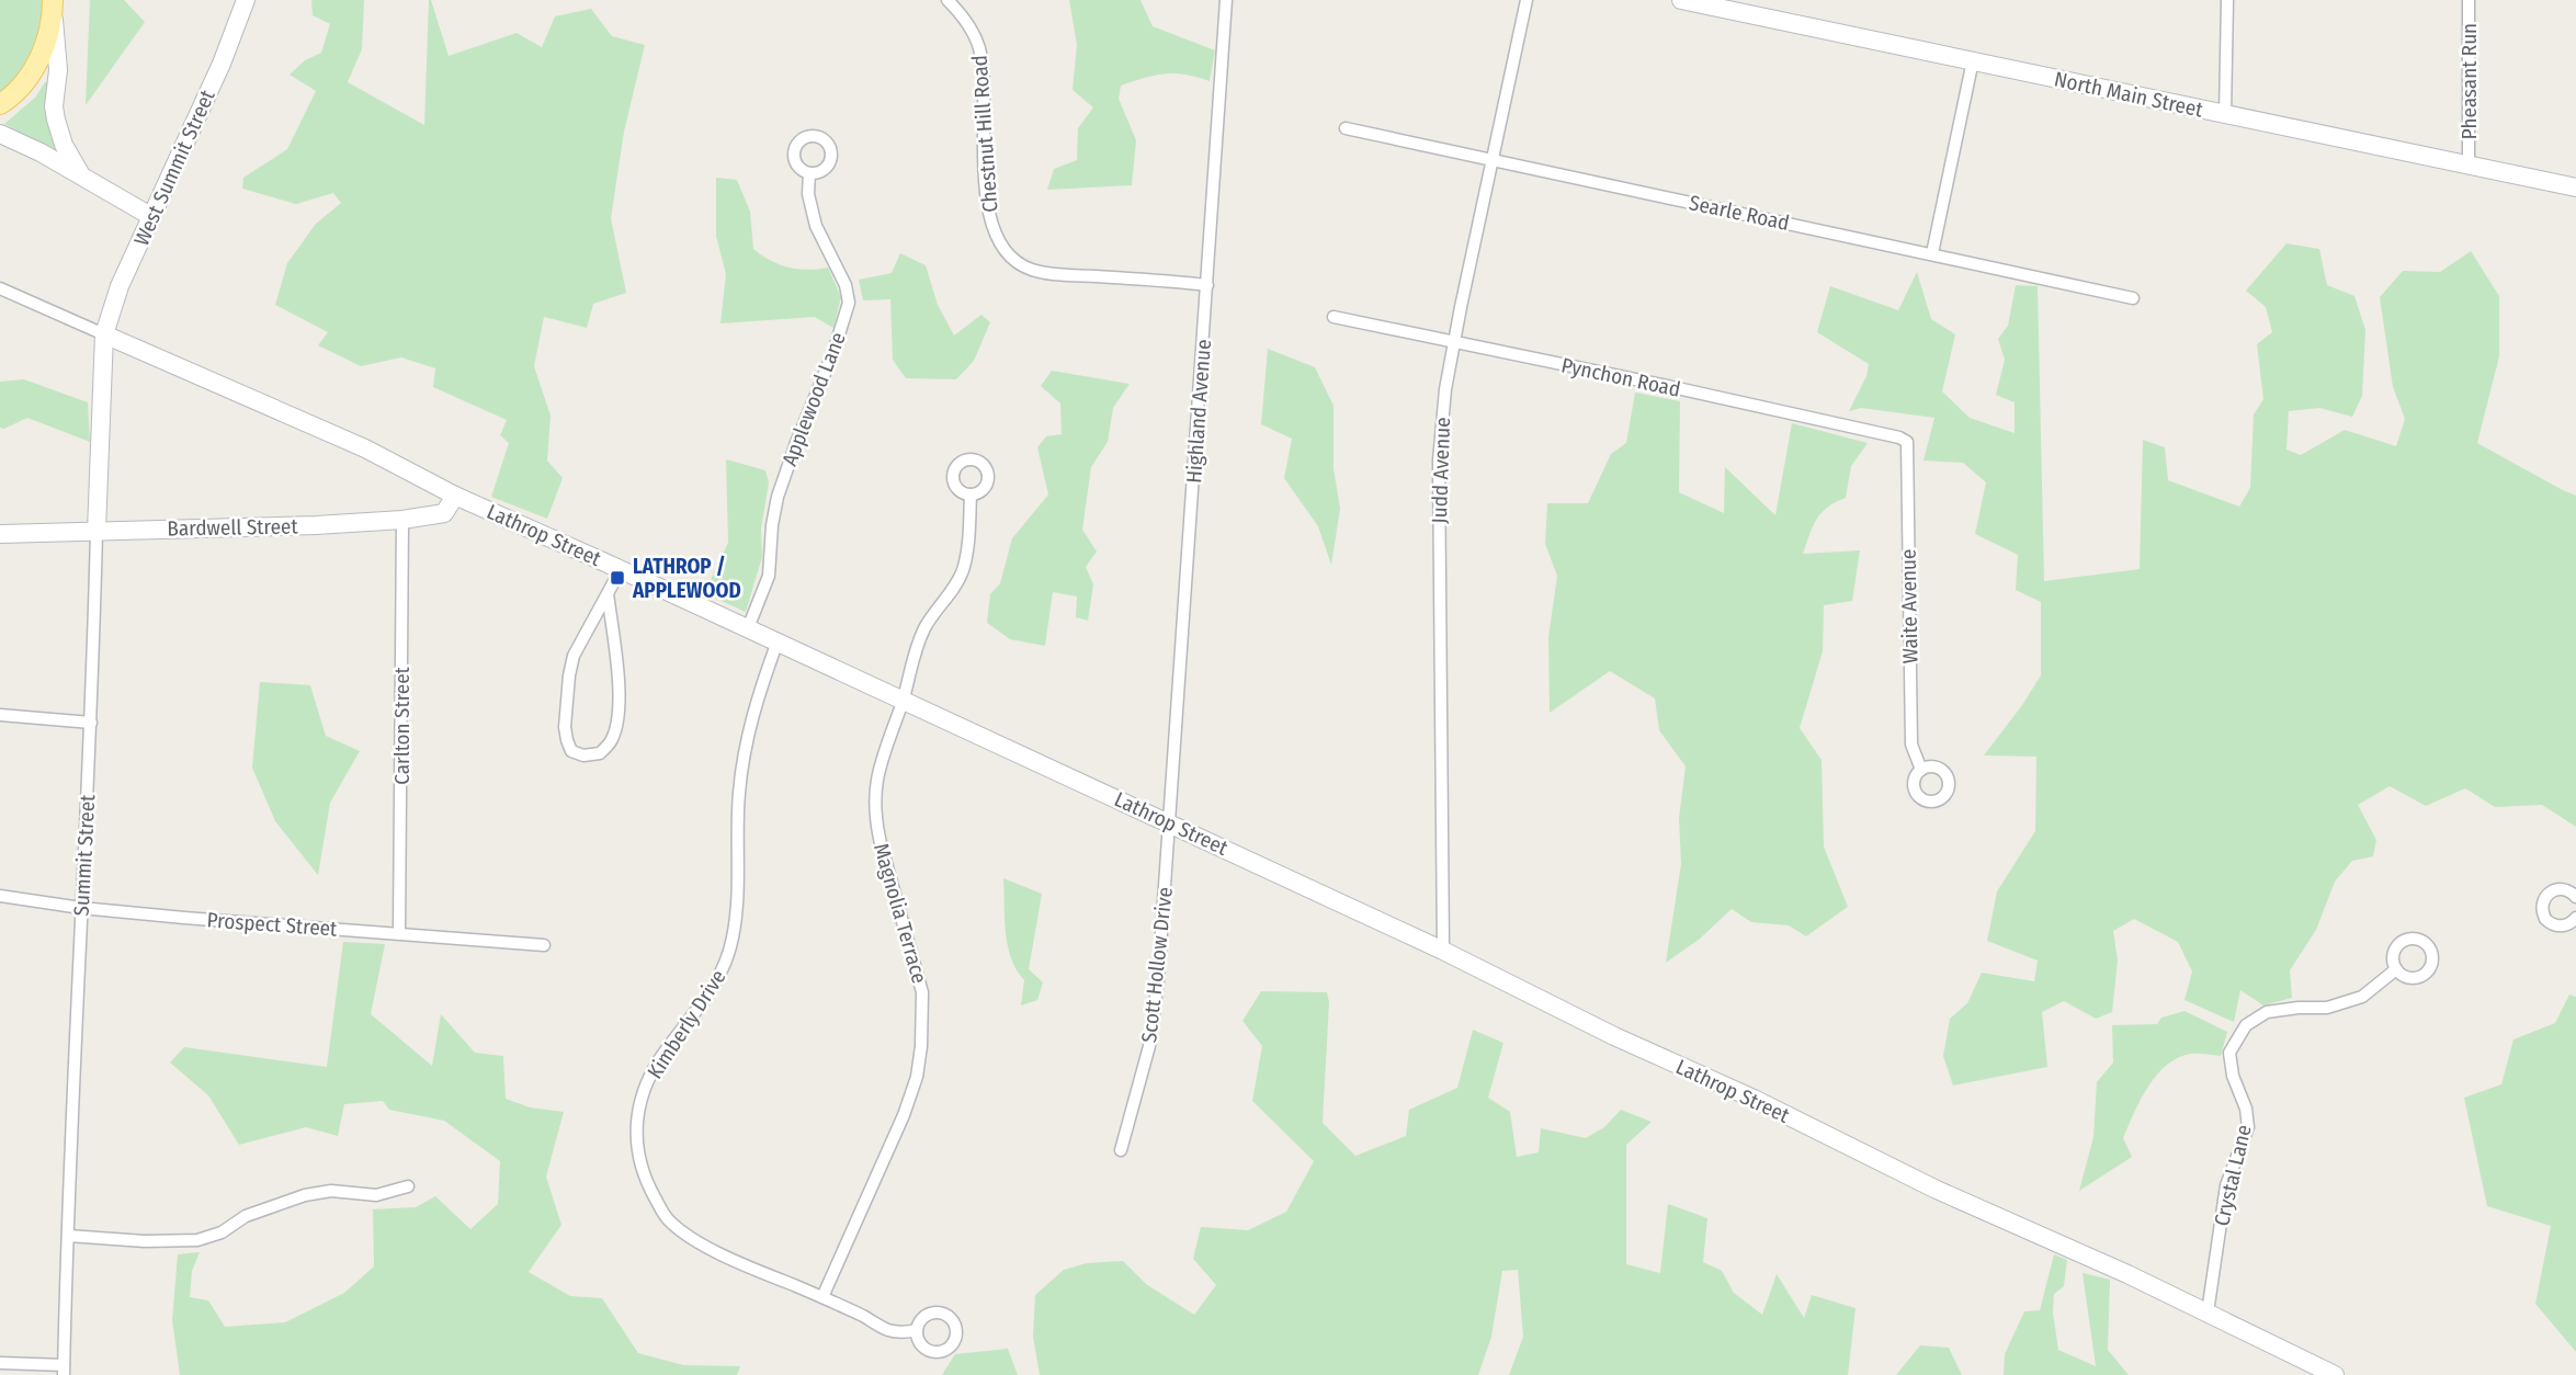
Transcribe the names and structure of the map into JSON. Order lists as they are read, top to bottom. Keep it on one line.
{"streets":{"street":["Pheasant Run","North Main Street","Chestnut Hill Road","West Summit Street","Searle Road","Pynchon Road","Applewood Lane","Highland Avenue","Judd Avenue","Bardwell Street","Lathrop Street","Waite Avenue","Carlton Street","Summit Street","Magnolia Terrace","Prospect Street","Scott Hollow Drive","Kimberly Drive","Crystal Lane"]},"crossings":[["Pheasant Run","North Main Street"],["Chestnut Hill Road","Highland Avenue"],["West Summit Street","Lathrop Street"],["West Summit Street","Summit Street"],["Searle Road","Judd Avenue"],["Pynchon Road","Judd Avenue"],["Pynchon Road","Waite Avenue"],["Applewood Lane","Lathrop Street"],["Highland Avenue","Lathrop Street"],["Highland Avenue","Scott Hollow Drive"],["Judd Avenue","Lathrop Street"],["Bardwell Street","Lathrop Street"],["Bardwell Street","Carlton Street"],["Bardwell Street","Summit Street"],["Lathrop Street","Summit Street"],["Lathrop Street","Magnolia Terrace"],["Lathrop Street","Scott Hollow Drive"],["Lathrop Street","Kimberly Drive"],["Lathrop Street","Crystal Lane"],["Carlton Street","Prospect Street"],["Summit Street","Prospect Street"],["Magnolia Terrace","Kimberly Drive"]],"places":{"transit":["LATHROP / APPLEWOOD"]}}
